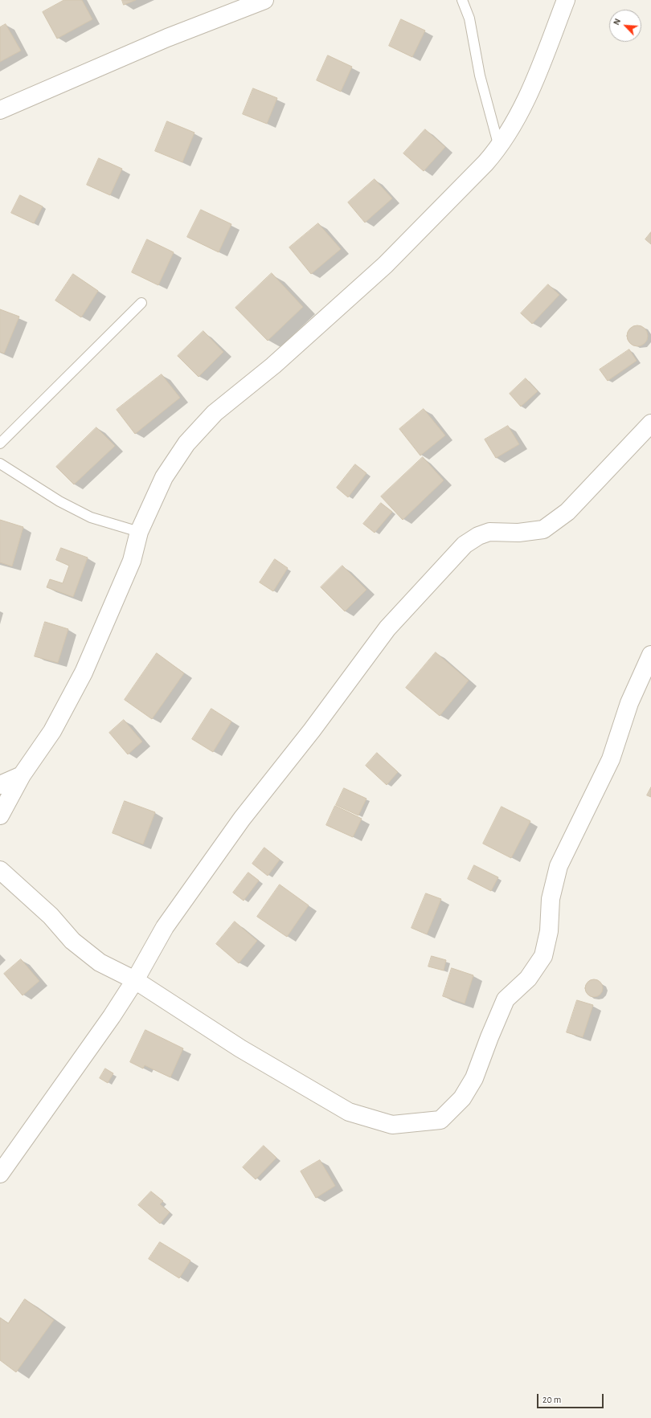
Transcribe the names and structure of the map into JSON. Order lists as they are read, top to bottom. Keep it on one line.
{"scale_bar":"20 m","north":"top left"}
